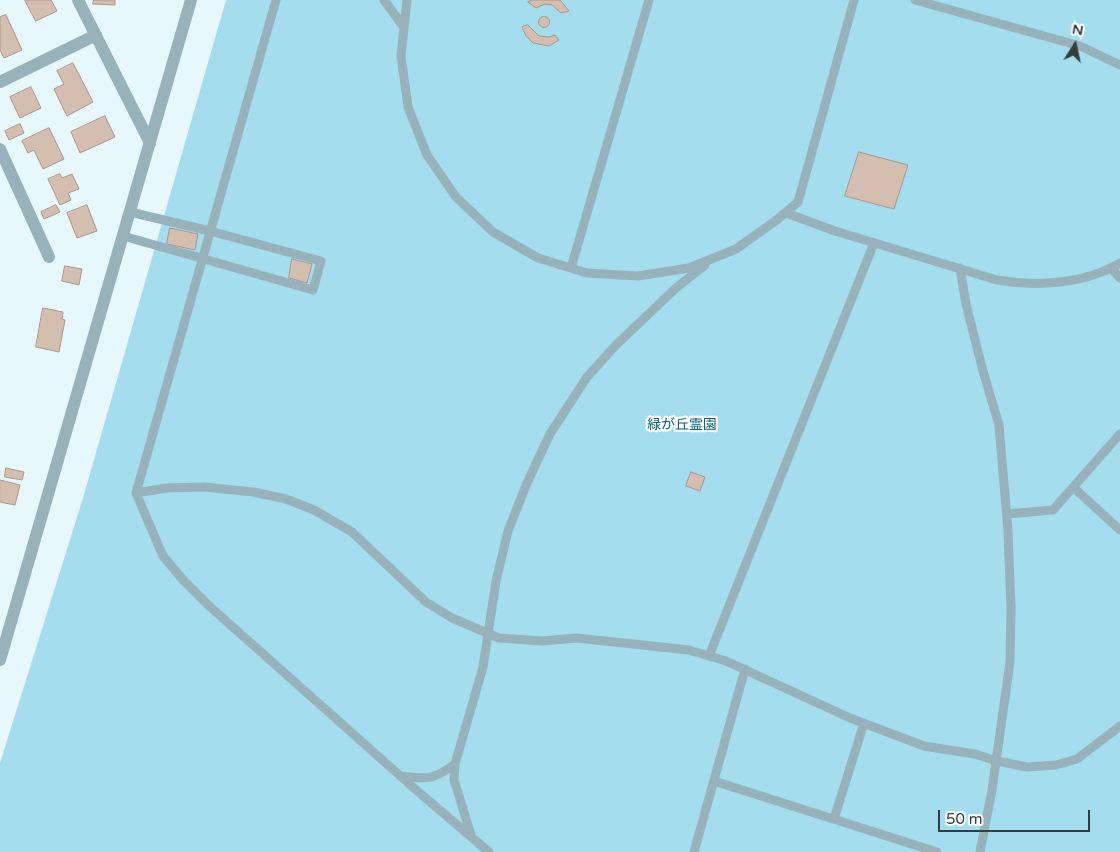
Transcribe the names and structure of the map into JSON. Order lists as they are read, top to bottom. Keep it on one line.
{"parks":["緑が丘霊園"],"scale_bar":"50 m","north":"top"}
